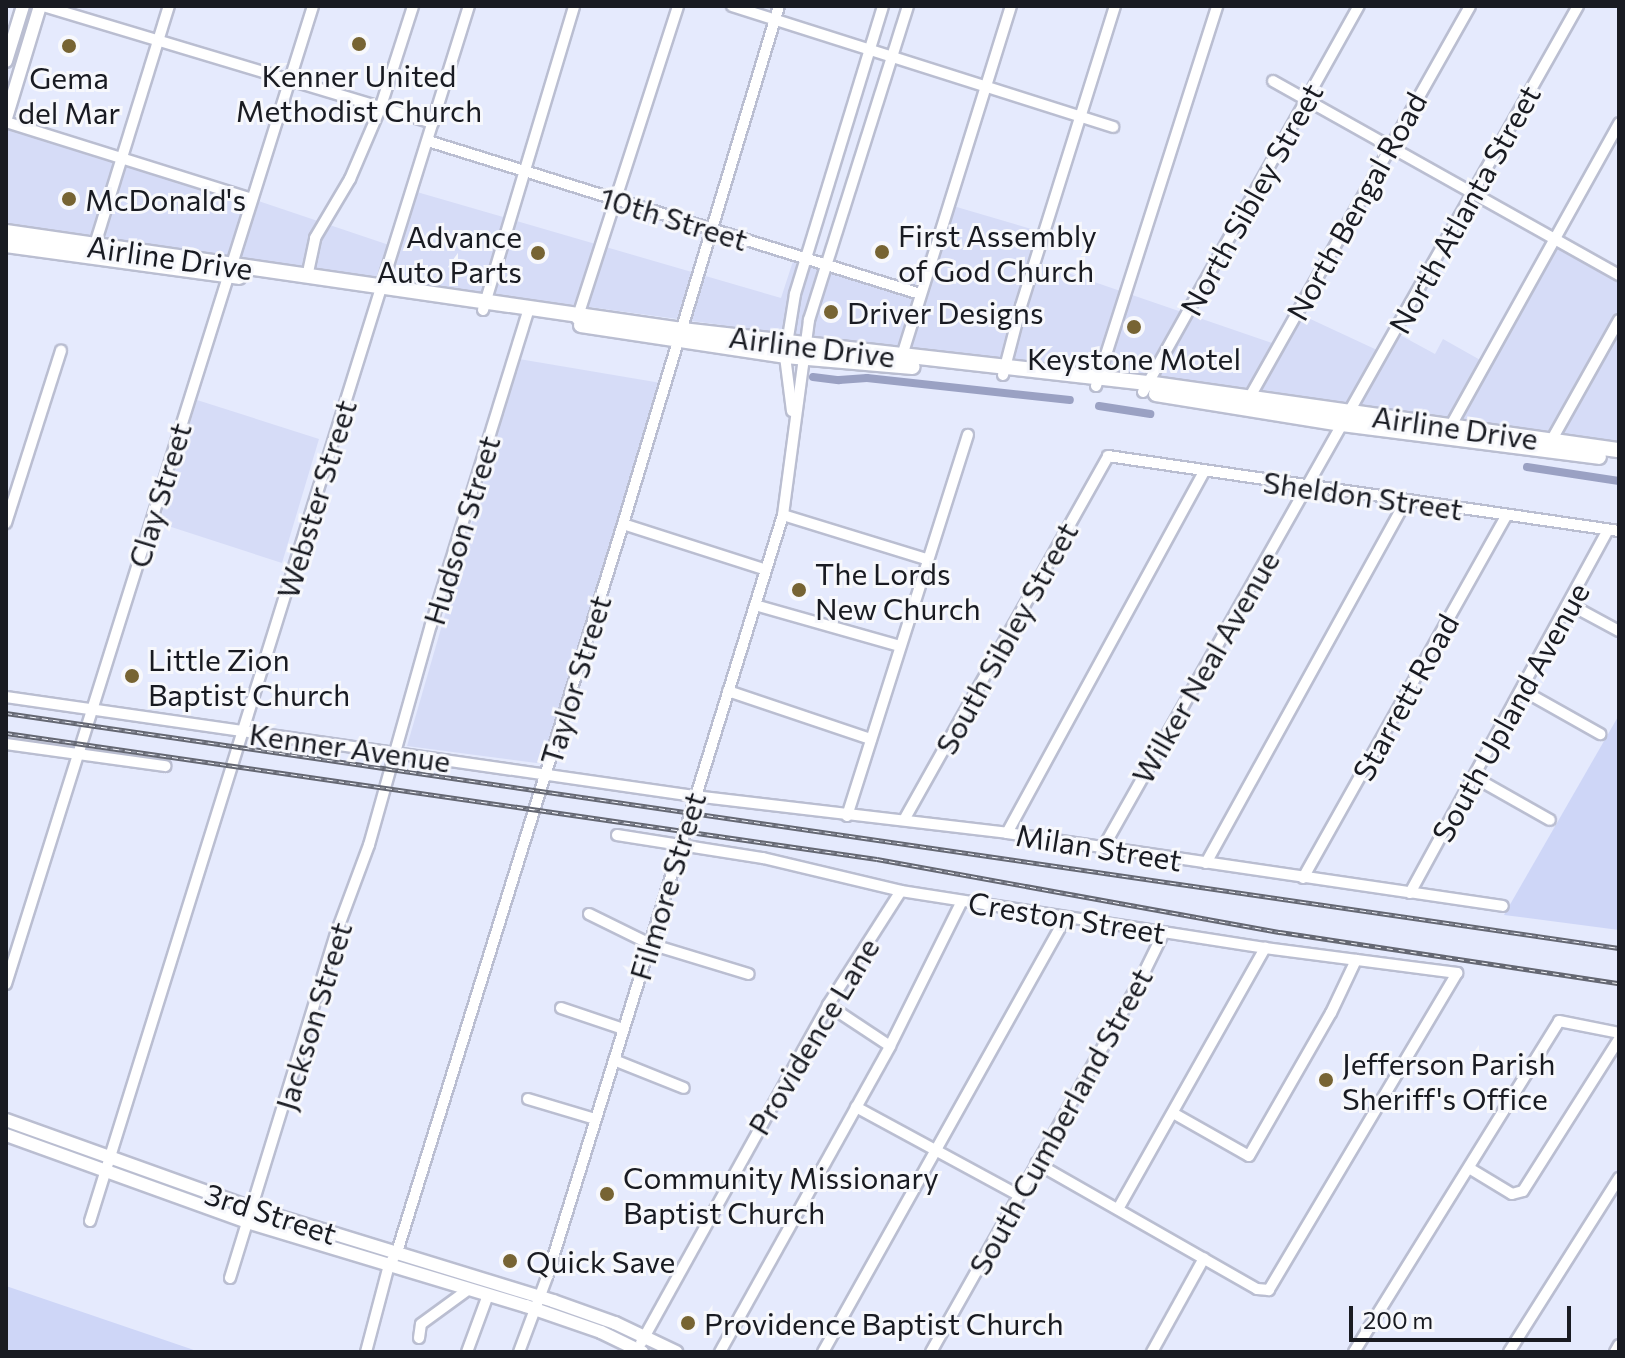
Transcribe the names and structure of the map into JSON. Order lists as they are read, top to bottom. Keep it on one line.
{"streets":{"highway":["Airline Drive"],"main road":["3rd Street"],"street":["North Sibley Street","North Bengal Road","North Atlanta Street","10th Street","Clay Street","Sheldon Street","Webster Street","Hudson Street","South Sibley Street","Wilker Neal Avenue","Taylor Street","Starrett Road","South Upland Avenue","Kenner Avenue","Milan Street","Filmore Street","Creston Street","Jackson Street","Providence Lane","South Cumberland Street"]},"crossings":[["North Sibley Street","Airline Drive"],["North Bengal Road","Airline Drive"],["North Atlanta Street","Airline Drive"],["North Atlanta Street","Sheldon Street"],["North Atlanta Street","Wilker Neal Avenue"],["10th Street","Webster Street"],["10th Street","Taylor Street"],["10th Street","Filmore Street"],["Airline Drive","Clay Street"],["Airline Drive","Webster Street"],["Airline Drive","Hudson Street"],["Airline Drive","Taylor Street"],["Airline Drive","Filmore Street"],["Clay Street","Kenner Avenue"],["Sheldon Street","South Sibley Street"],["Sheldon Street","Wilker Neal Avenue"],["Sheldon Street","Starrett Road"],["Sheldon Street","South Upland Avenue"],["Webster Street","Kenner Avenue"],["Webster Street","3rd Street"],["Hudson Street","Kenner Avenue"],["Hudson Street","Jackson Street"],["South Sibley Street","Milan Street"],["Wilker Neal Avenue","Milan Street"],["Taylor Street","Kenner Avenue"],["Taylor Street","3rd Street"],["Starrett Road","Milan Street"],["South Upland Avenue","Milan Street"],["Kenner Avenue","Milan Street"],["Kenner Avenue","Filmore Street"],["Kenner Avenue","Jackson Street"],["Milan Street","Filmore Street"],["Filmore Street","Creston Street"],["Filmore Street","3rd Street"],["Creston Street","Providence Lane"],["Creston Street","South Cumberland Street"],["Jackson Street","3rd Street"],["Providence Lane","3rd Street"]],"places":["Kenner United Methodist Church","Gema del Mar","McDonald's","First Assembly of God Church","Advance Auto Parts","Driver Designs","Keystone Motel","The Lords New Church","Little Zion Baptist Church","Jefferson Parish Sheriff's Office","Community Missionary Baptist Church","Quick Save","Providence Baptist Church"],"scale_bar":"200 m"}
